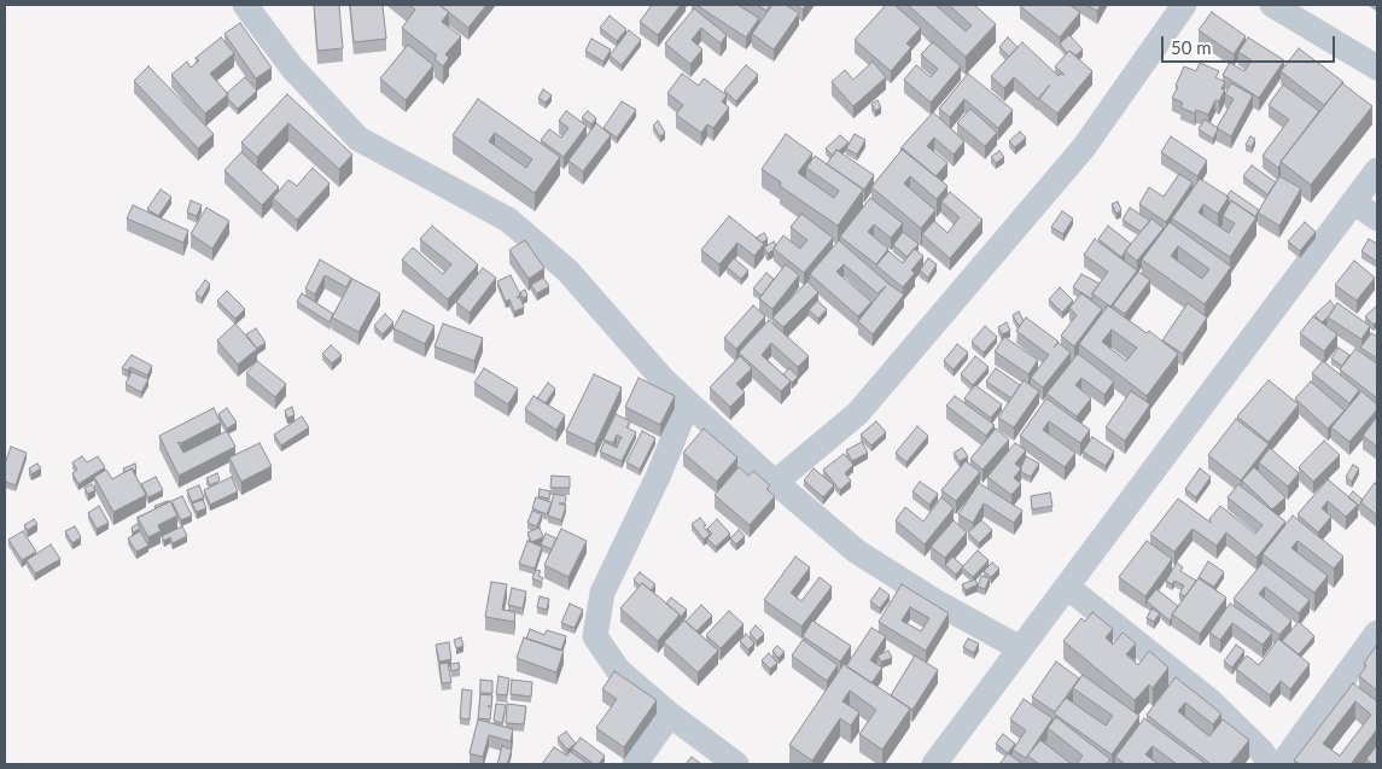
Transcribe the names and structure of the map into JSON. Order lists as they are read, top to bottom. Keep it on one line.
{"scale_bar":"50 m"}
